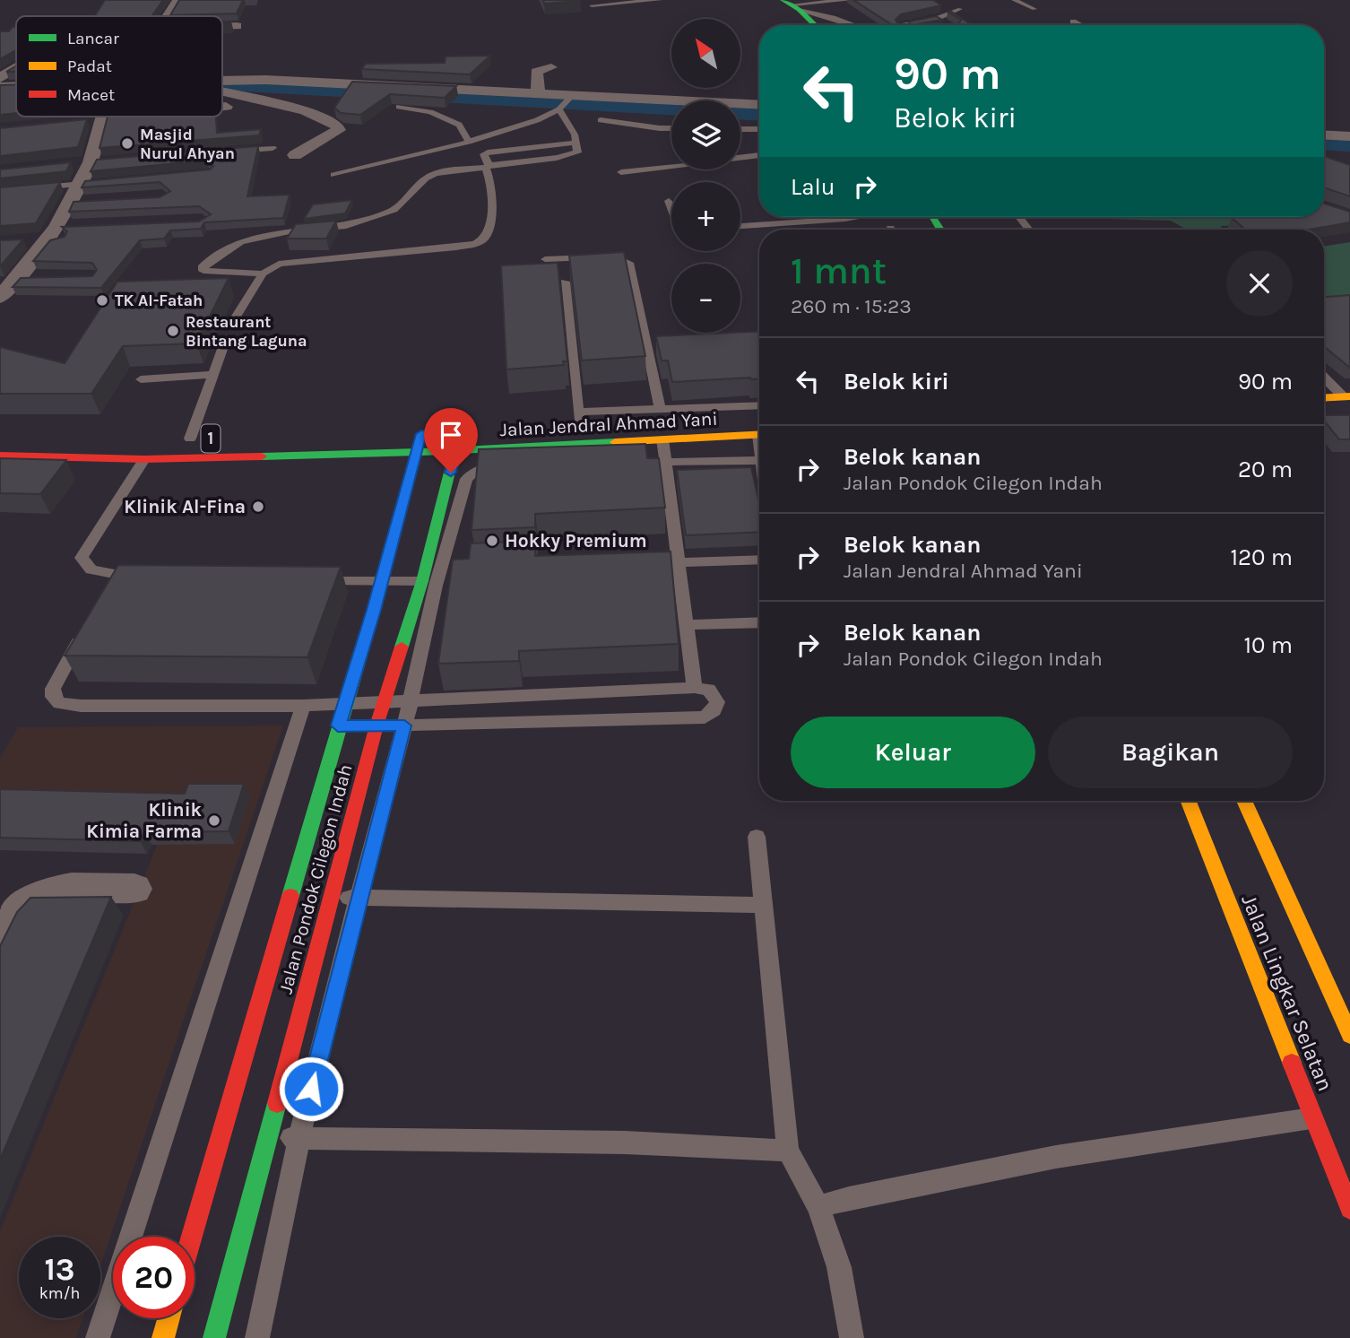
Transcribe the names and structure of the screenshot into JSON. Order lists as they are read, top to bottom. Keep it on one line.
{"streets":{"main road":["Jalan Jendral Ahmad Yani","1","Jalan Pondok Cilegon Indah","Jalan Lingkar Selatan"]},"crossings":[["Jalan Jendral Ahmad Yani","Jalan Pondok Cilegon Indah"]],"places":["Masjid Nurul Ahyan","TK Al-Fatah","Restaurant Bintang Laguna","Klinik Al-Fina","Hokky Premium","Klinik Kimia Farma"],"legend":["Lancar","Padat","Macet"],"north":"top left","page":{"map_buttons":["+","−"],"turn":["90 m","Belok kiri"],"then":"Lalu","heading":["1 mnt","260 m · 15:23"],"list":[{"name":"Belok kiri","value":"90 m"},{"name":"Belok kanan","note":"Jalan Pondok Cilegon Indah","value":"20 m"},{"name":"Belok kanan","note":"Jalan Jendral Ahmad Yani","value":"120 m"},{"name":"Belok kanan","note":"Jalan Pondok Cilegon Indah","value":"10 m"}],"buttons":["Keluar","Bagikan"],"speed":"13 km/h","limit":"20"}}
